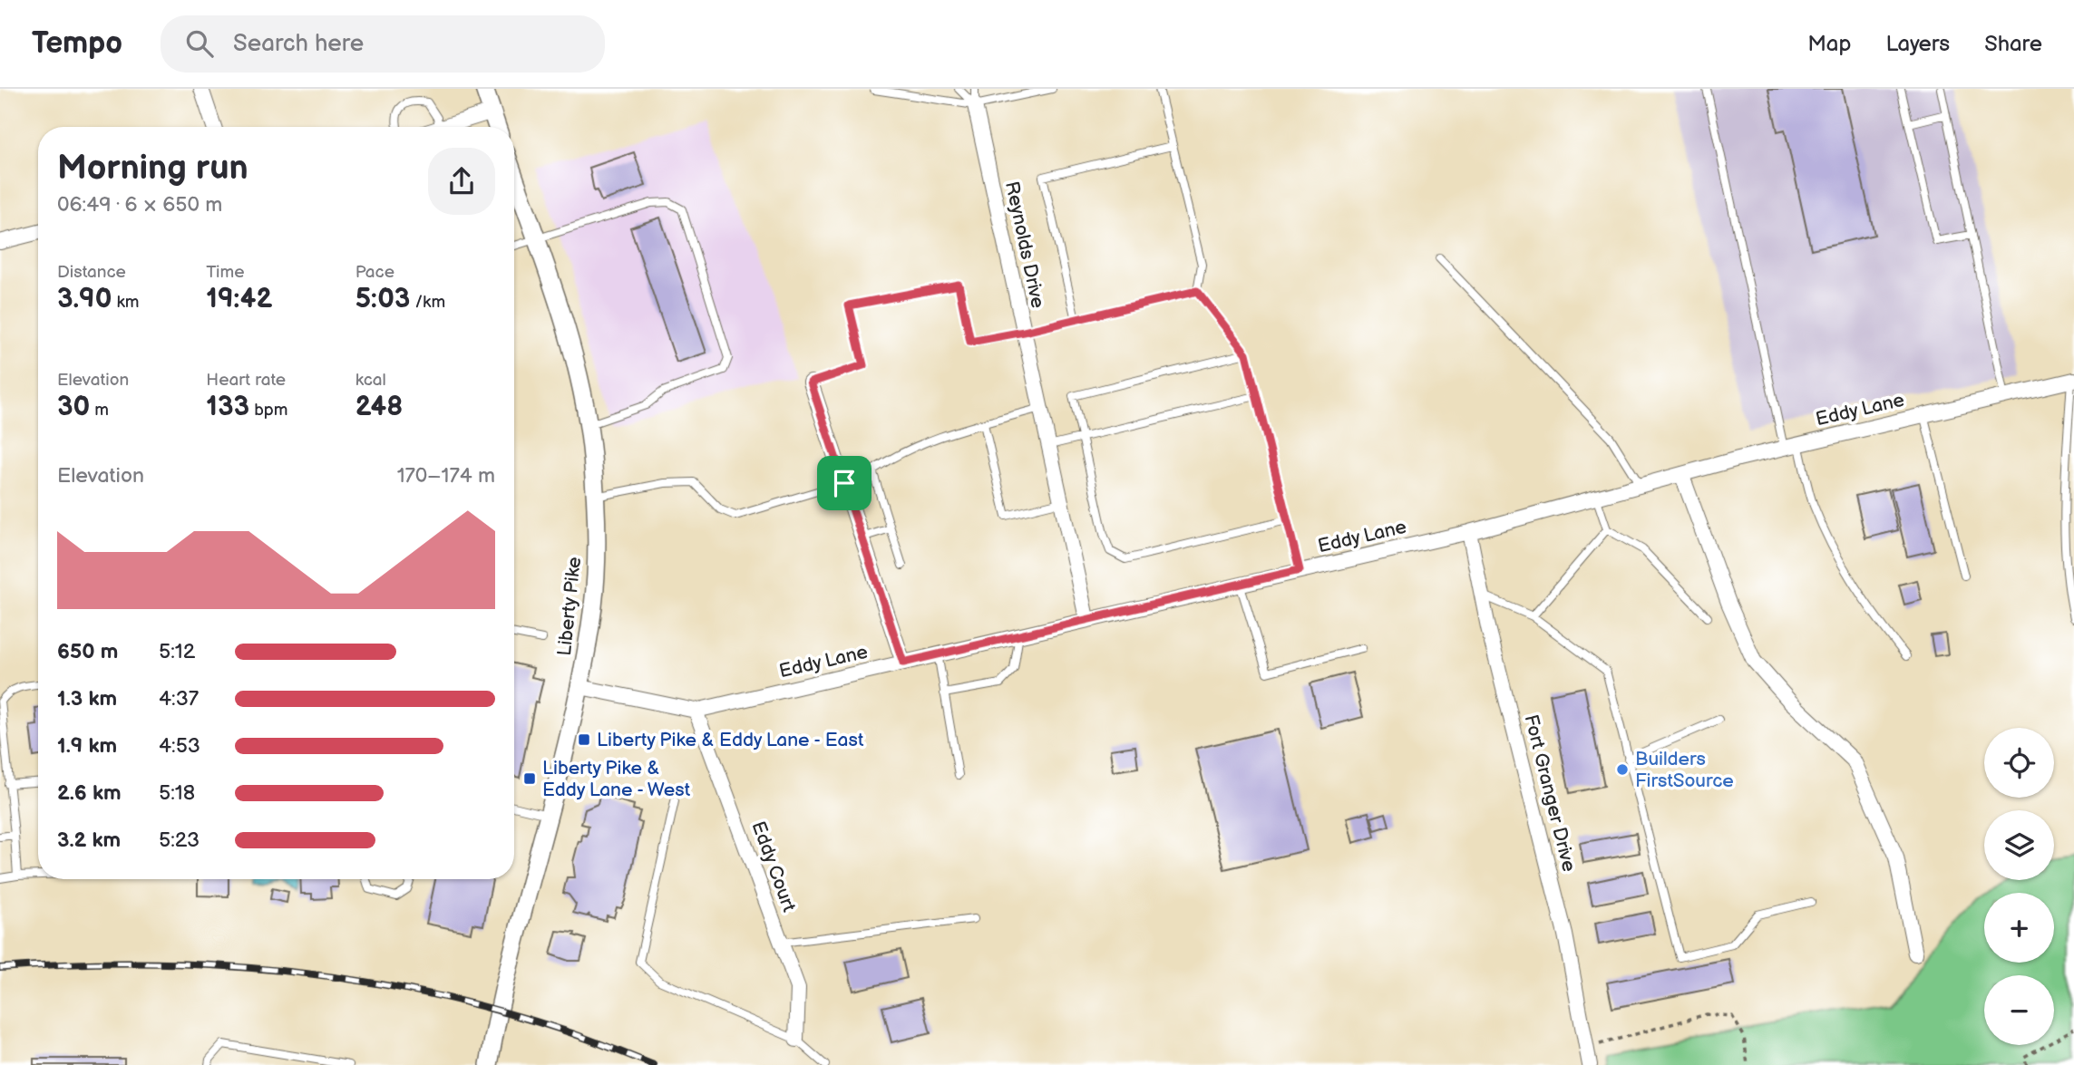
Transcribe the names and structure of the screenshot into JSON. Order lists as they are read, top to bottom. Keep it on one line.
{"streets":{"street":["Reynolds Drive","Eddy Lane","Liberty Pike","Fort Granger Drive","Eddy Court"]},"crossings":[["Reynolds Drive","Eddy Lane"],["Eddy Lane","Liberty Pike"],["Eddy Lane","Fort Granger Drive"],["Eddy Lane","Eddy Court"]],"places":{"transit":["Liberty Pike & Eddy Lane - East","Liberty Pike & Eddy Lane - West"],"other":["Builders FirstSource"]},"page":{"header":"Tempo","search":"Search here","nav":["Map","Layers","Share"],"heading":["Morning run","06:49 · 6 × 650 m"],"stats":[["Distance","3.90 km"],["Time","19:42"],["Pace","5:03 /km"],["Elevation","30 m"],["Heart rate","133 bpm"],["kcal","248"]],"chart":["Elevation","170–174 m"],"list":[{"name":"650 m","note":"5:12"},{"name":"1.3 km","note":"4:37"},{"name":"1.9 km","note":"4:53"},{"name":"2.6 km","note":"5:18"},{"name":"3.2 km","note":"5:23"}],"map_buttons":["+","−"]}}
